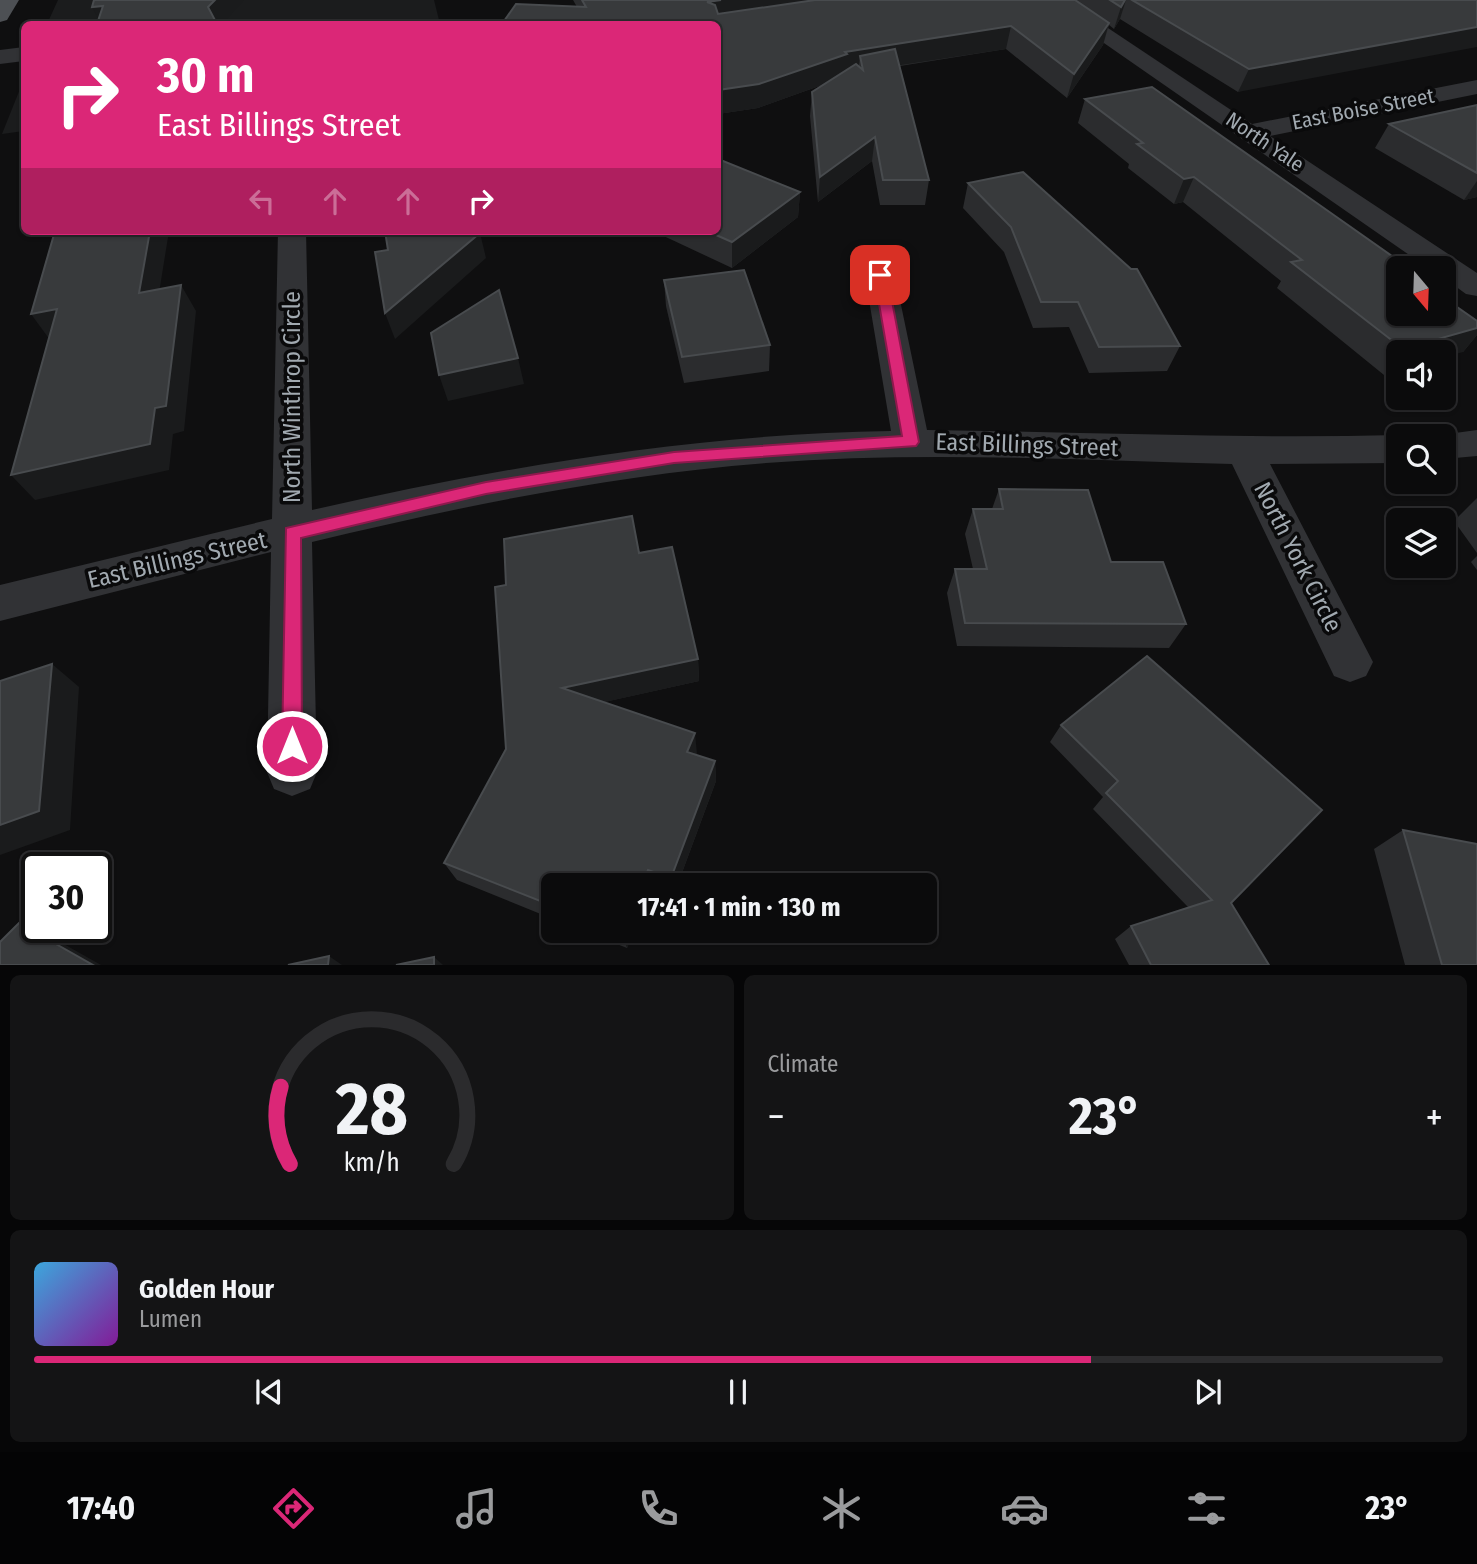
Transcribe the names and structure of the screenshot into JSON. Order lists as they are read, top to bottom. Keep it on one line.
{"streets":{"street":["East Boise Street","North Yale","North Winthrop Circle","East Billings Street","North York Circle"]},"crossings":[["East Boise Street","North Yale"],["North Winthrop Circle","East Billings Street"],["East Billings Street","North York Circle"]],"north":"bottom","page":{"turn":["30 m","East Billings Street"],"limit":"30","trip":"17:41 · 1 min · 130 m","tile":"Climate","heat":["−","23°","+"],"song":["Golden Hour","Lumen"],"tabs":["17:40","23°"],"gauge":["28","km/h"]}}
